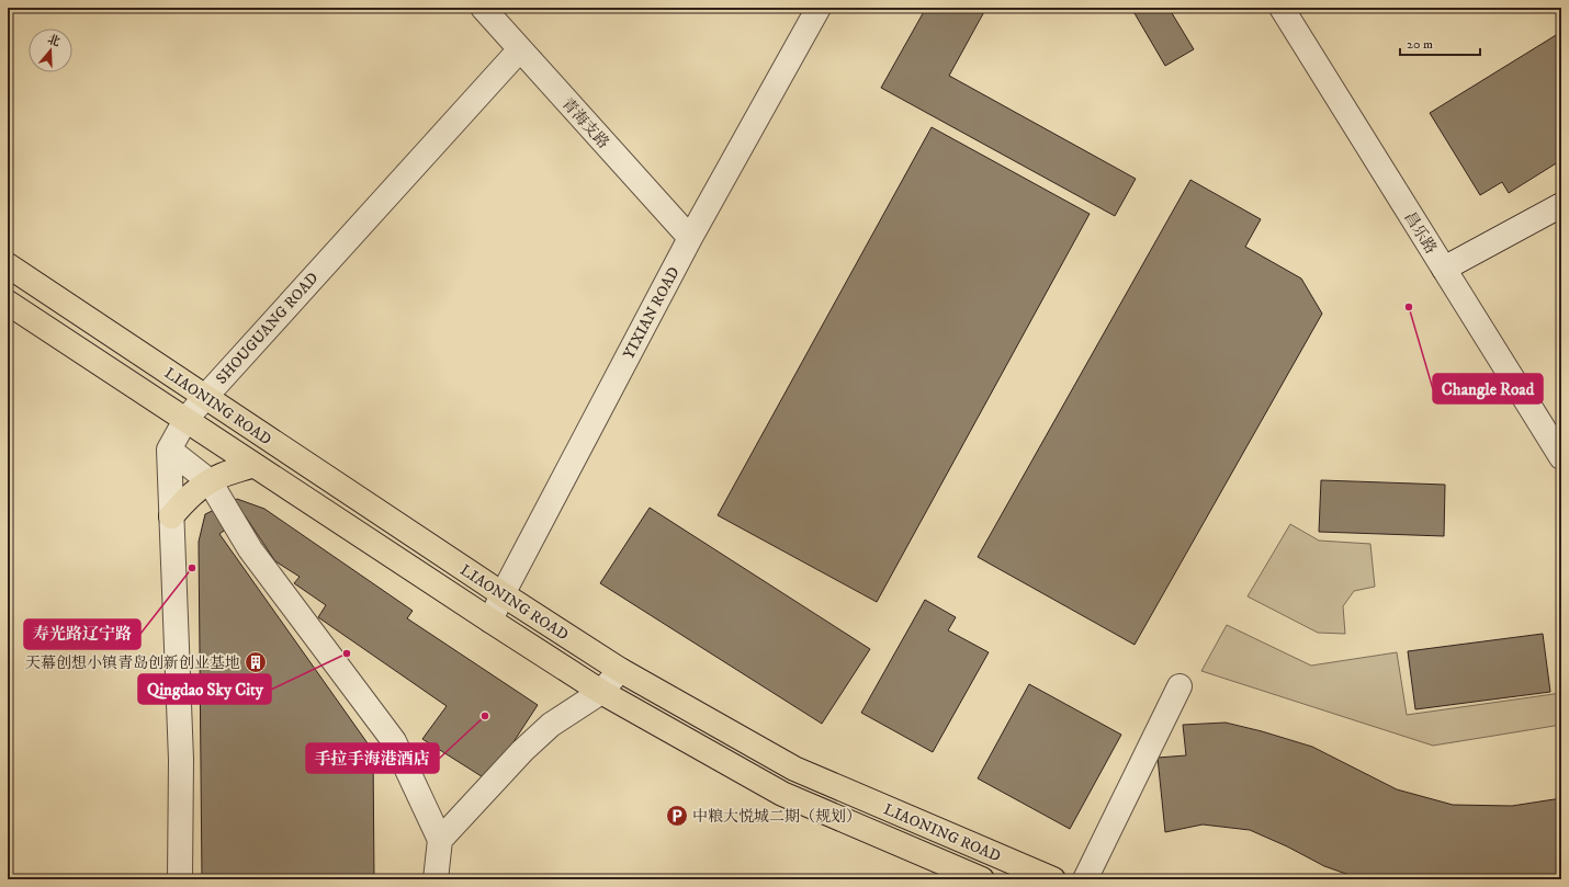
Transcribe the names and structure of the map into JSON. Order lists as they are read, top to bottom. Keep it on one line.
{"streets":{"main road":["LIAONING ROAD"],"street":["青海支路","昌乐路","YIXIAN ROAD","SHOUGUANG ROAD"]},"crossings":[["青海支路","YIXIAN ROAD"],["青海支路","SHOUGUANG ROAD"],["YIXIAN ROAD","LIAONING ROAD"],["SHOUGUANG ROAD","LIAONING ROAD"]],"places":{"other":["Changle Road","寿光路辽宁路","Qingdao Sky City","手拉手海港酒店"],"building":["天幕创想小镇青岛创新创业基地"],"parking":["中粮大悦城二期（规划）"]},"scale_bar":"20 m","north":"top"}
